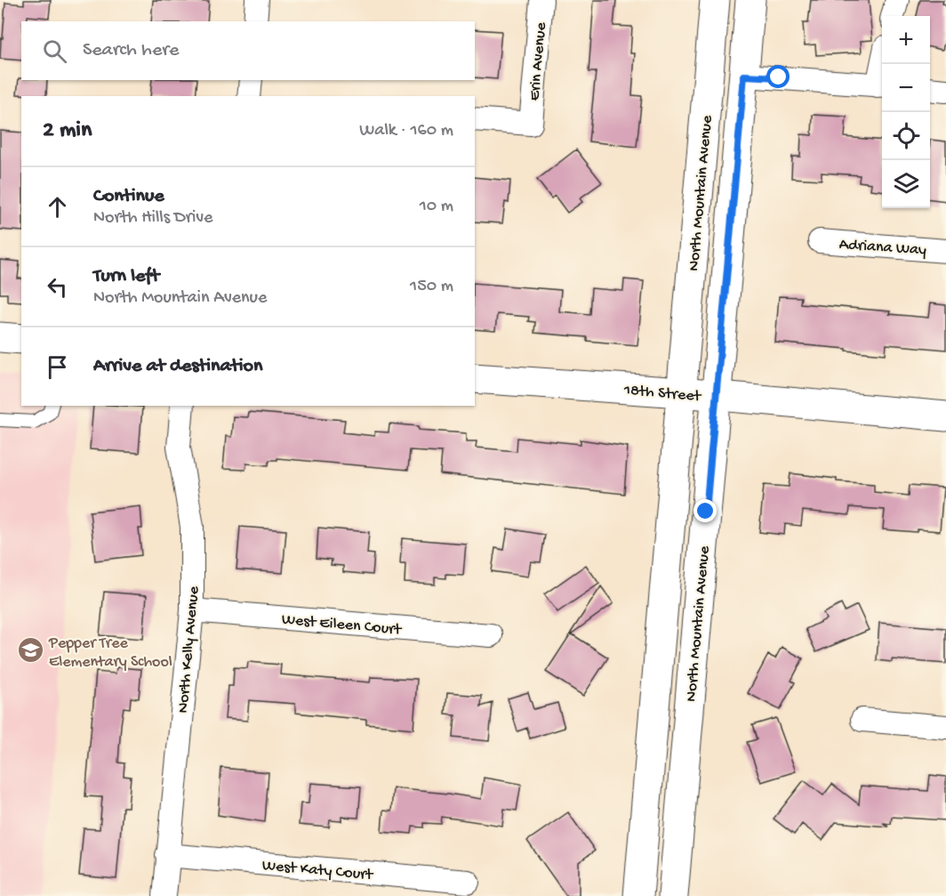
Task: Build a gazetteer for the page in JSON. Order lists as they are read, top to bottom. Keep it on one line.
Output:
{"streets":{"main road":["North Mountain Avenue","18th Street"],"street":["Erin Avenue","Adriana Way","West Eileen Court","North Kelly Avenue","West Katy Court"]},"crossings":[["North Mountain Avenue","18th Street"],["West Eileen Court","North Kelly Avenue"],["North Kelly Avenue","West Katy Court"]],"places":{"school or university":["Pepper Tree Elementary School"]},"page":{"map_buttons":["+","−"],"search":"Search here","heading":["2 min","Walk · 160 m"],"list":[["Continue","North Hills Drive","10 m"],["Turn left","North Mountain Avenue","150 m"],"Arrive at destination"]}}
